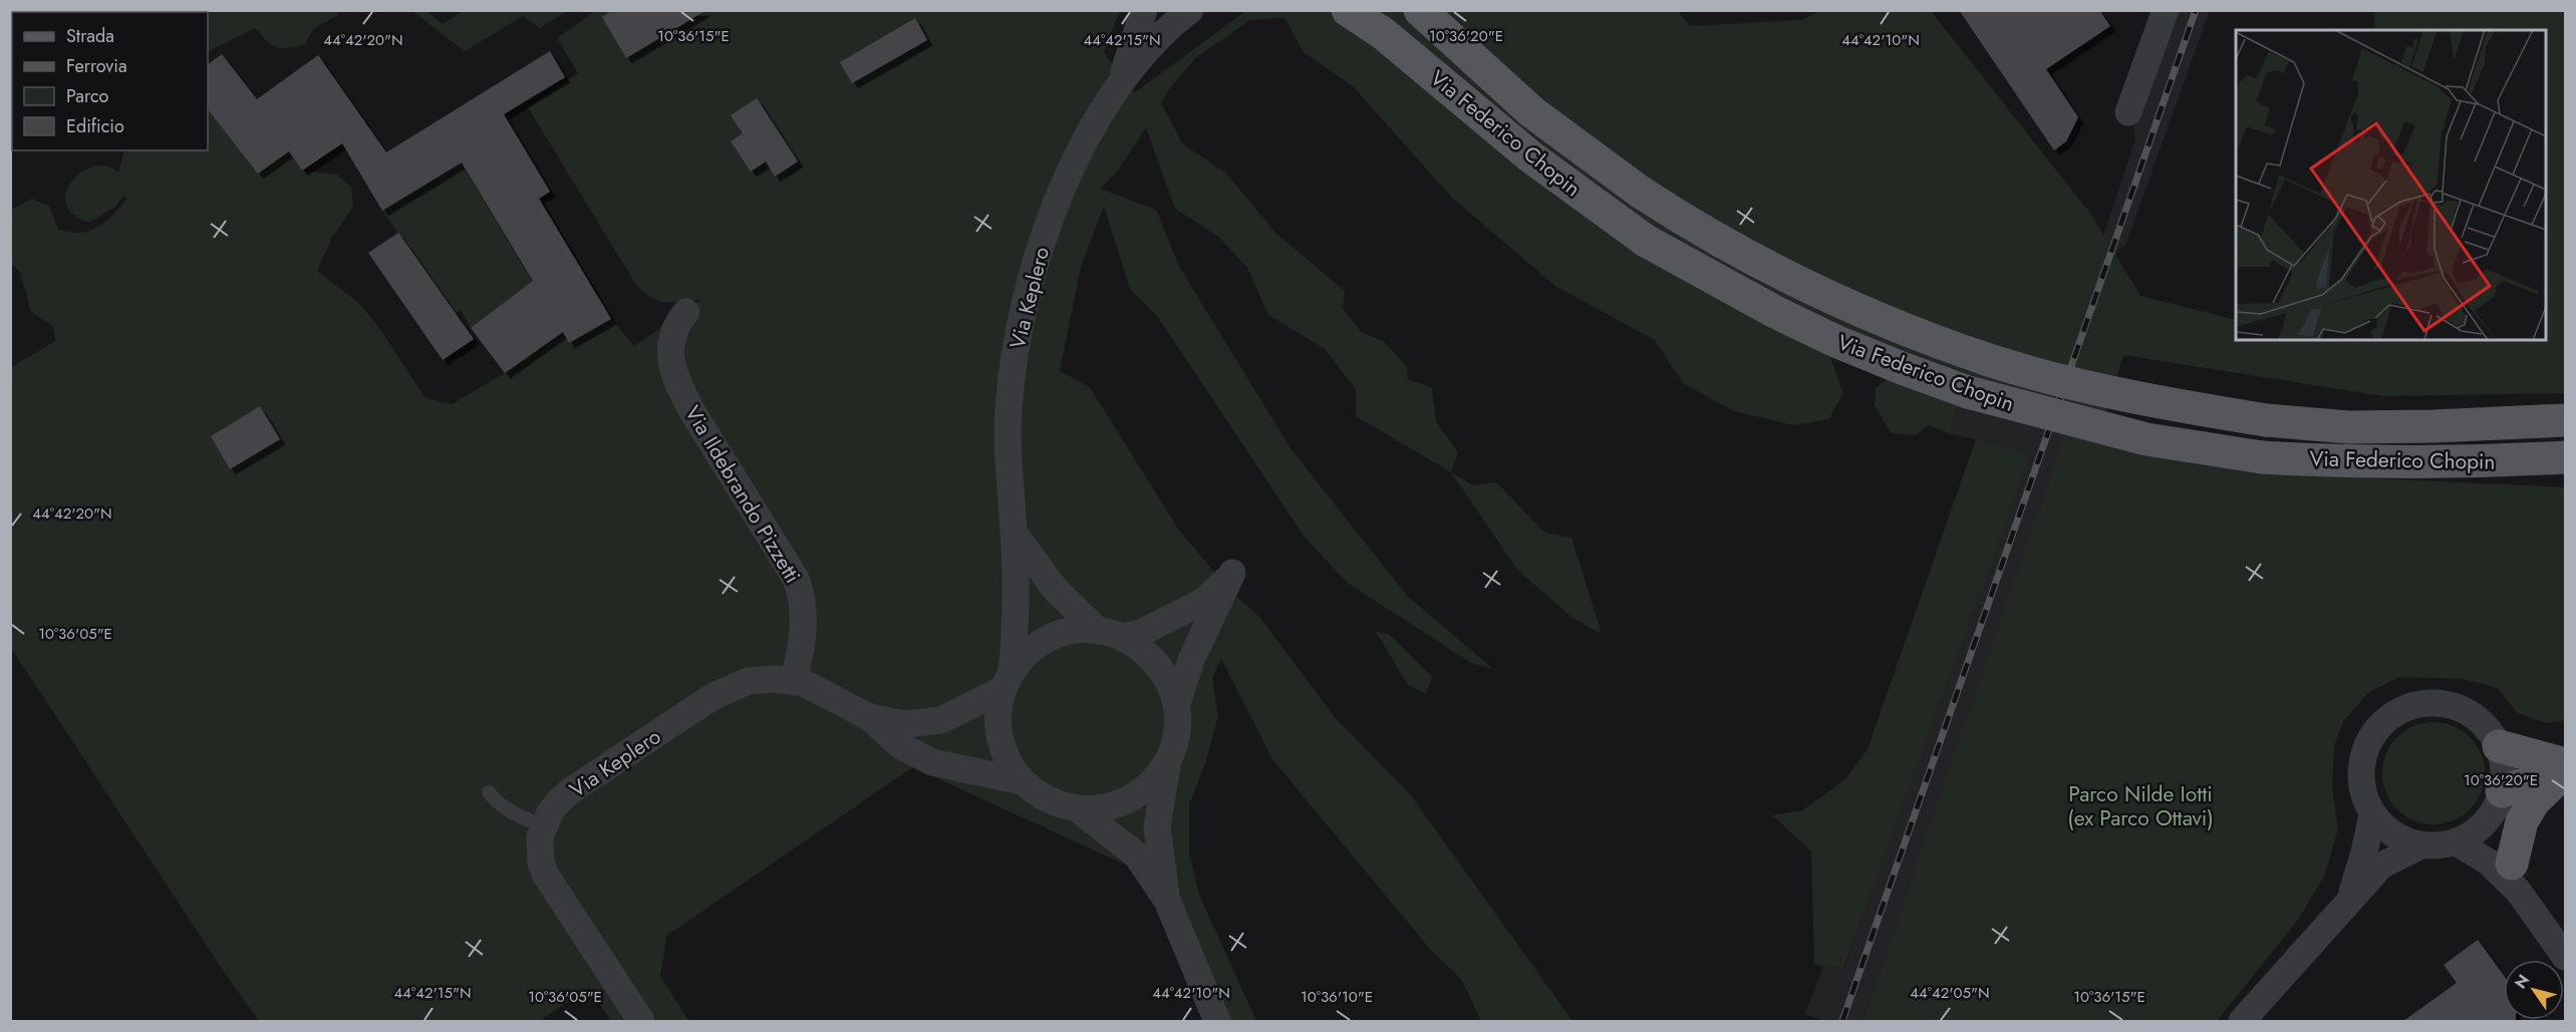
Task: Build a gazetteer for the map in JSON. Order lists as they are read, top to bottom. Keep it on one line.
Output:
{"streets":{"main road":["Via Federico Chopin"],"street":["Via Keplero","Via Ildebrando Pizzetti"]},"crossings":[["Via Keplero","Via Ildebrando Pizzetti"]],"parks":["Parco Nilde Iotti (ex Parco Ottavi)"],"legend":["Strada","Ferrovia","Parco","Edificio"],"north":"top left","coordinates":["10°36'15\"E","10°36'20\"E","44°42'20\"N","44°42'15\"N","44°42'10\"N","10°36'05\"E","44°42'05\"N","10°36'10\"E"]}
